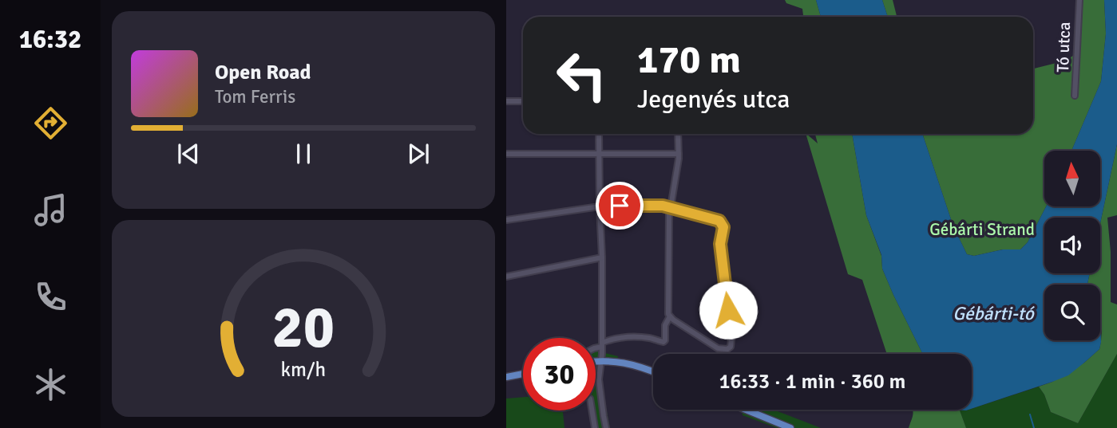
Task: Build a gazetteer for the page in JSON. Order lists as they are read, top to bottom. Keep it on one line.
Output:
{"streets":{"street":["Tó utca"]},"water":["Gébárti-tó"],"parks":["Gébárti Strand"],"north":"top","page":{"tabs":"16:32","turn":["170 m","Jegenyés utca"],"song":["Open Road","Tom Ferris"],"limit":"30","trip":"16:33 · 1 min · 360 m","gauge":["20","km/h"]}}
